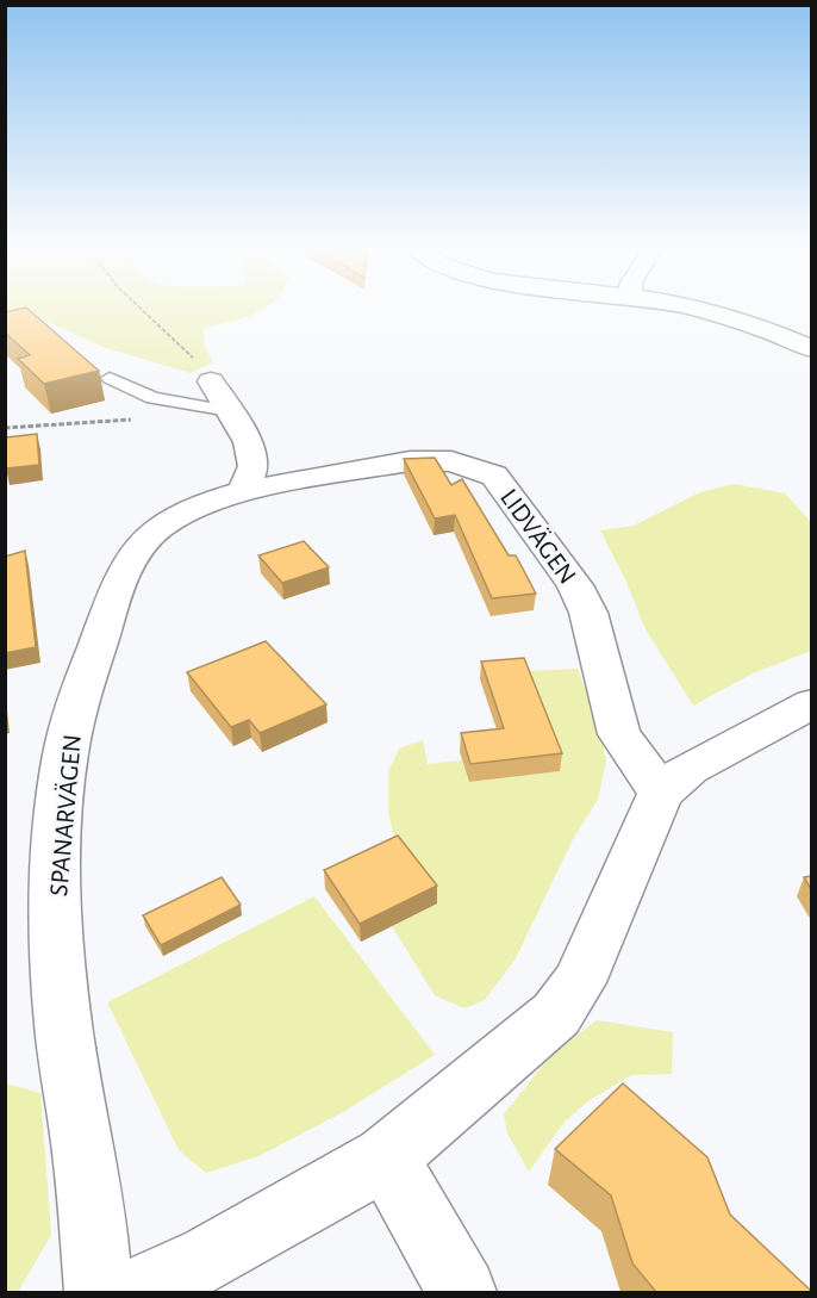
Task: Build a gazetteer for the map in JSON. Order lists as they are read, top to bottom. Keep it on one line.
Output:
{"streets":{"street":["LIDVÄGEN","SPANARVÄGEN"]},"crossings":[["LIDVÄGEN","SPANARVÄGEN"]]}
